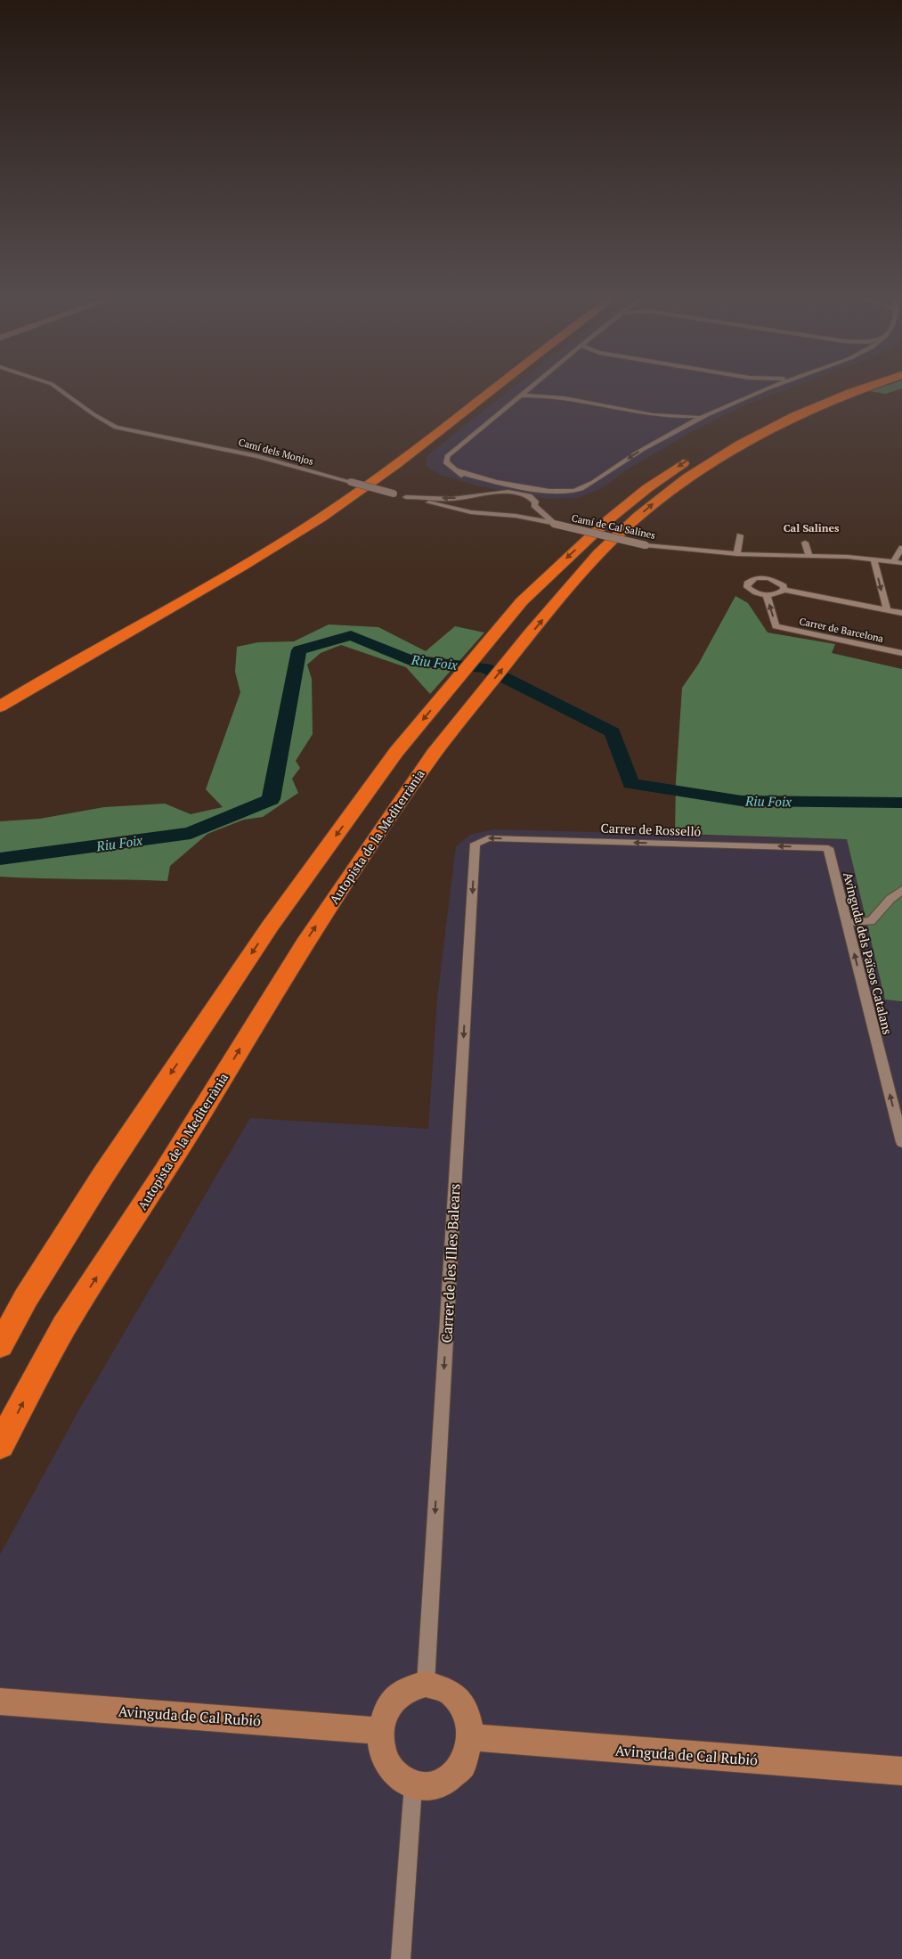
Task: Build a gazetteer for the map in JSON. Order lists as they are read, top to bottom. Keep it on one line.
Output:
{"streets":{"highway":["Autopista de la Mediterrània"],"street":["Camí dels Monjos","Camí de Cal Salines","Carrer de Barcelona","Carrer de Rosselló","Avinguda dels Països Catalans","Carrer de les Illes Balears","Avinguda de Cal Rubió"]},"crossings":[["Camí dels Monjos","Camí de Cal Salines"],["Carrer de Rosselló","Avinguda dels Països Catalans"],["Carrer de Rosselló","Carrer de les Illes Balears"],["Carrer de les Illes Balears","Avinguda de Cal Rubió"]],"one_way":["Carrer de Rosselló","Avinguda dels Països Catalans","Carrer de les Illes Balears"],"districts":["Cal Salines"],"water":["Riu Foix"]}
